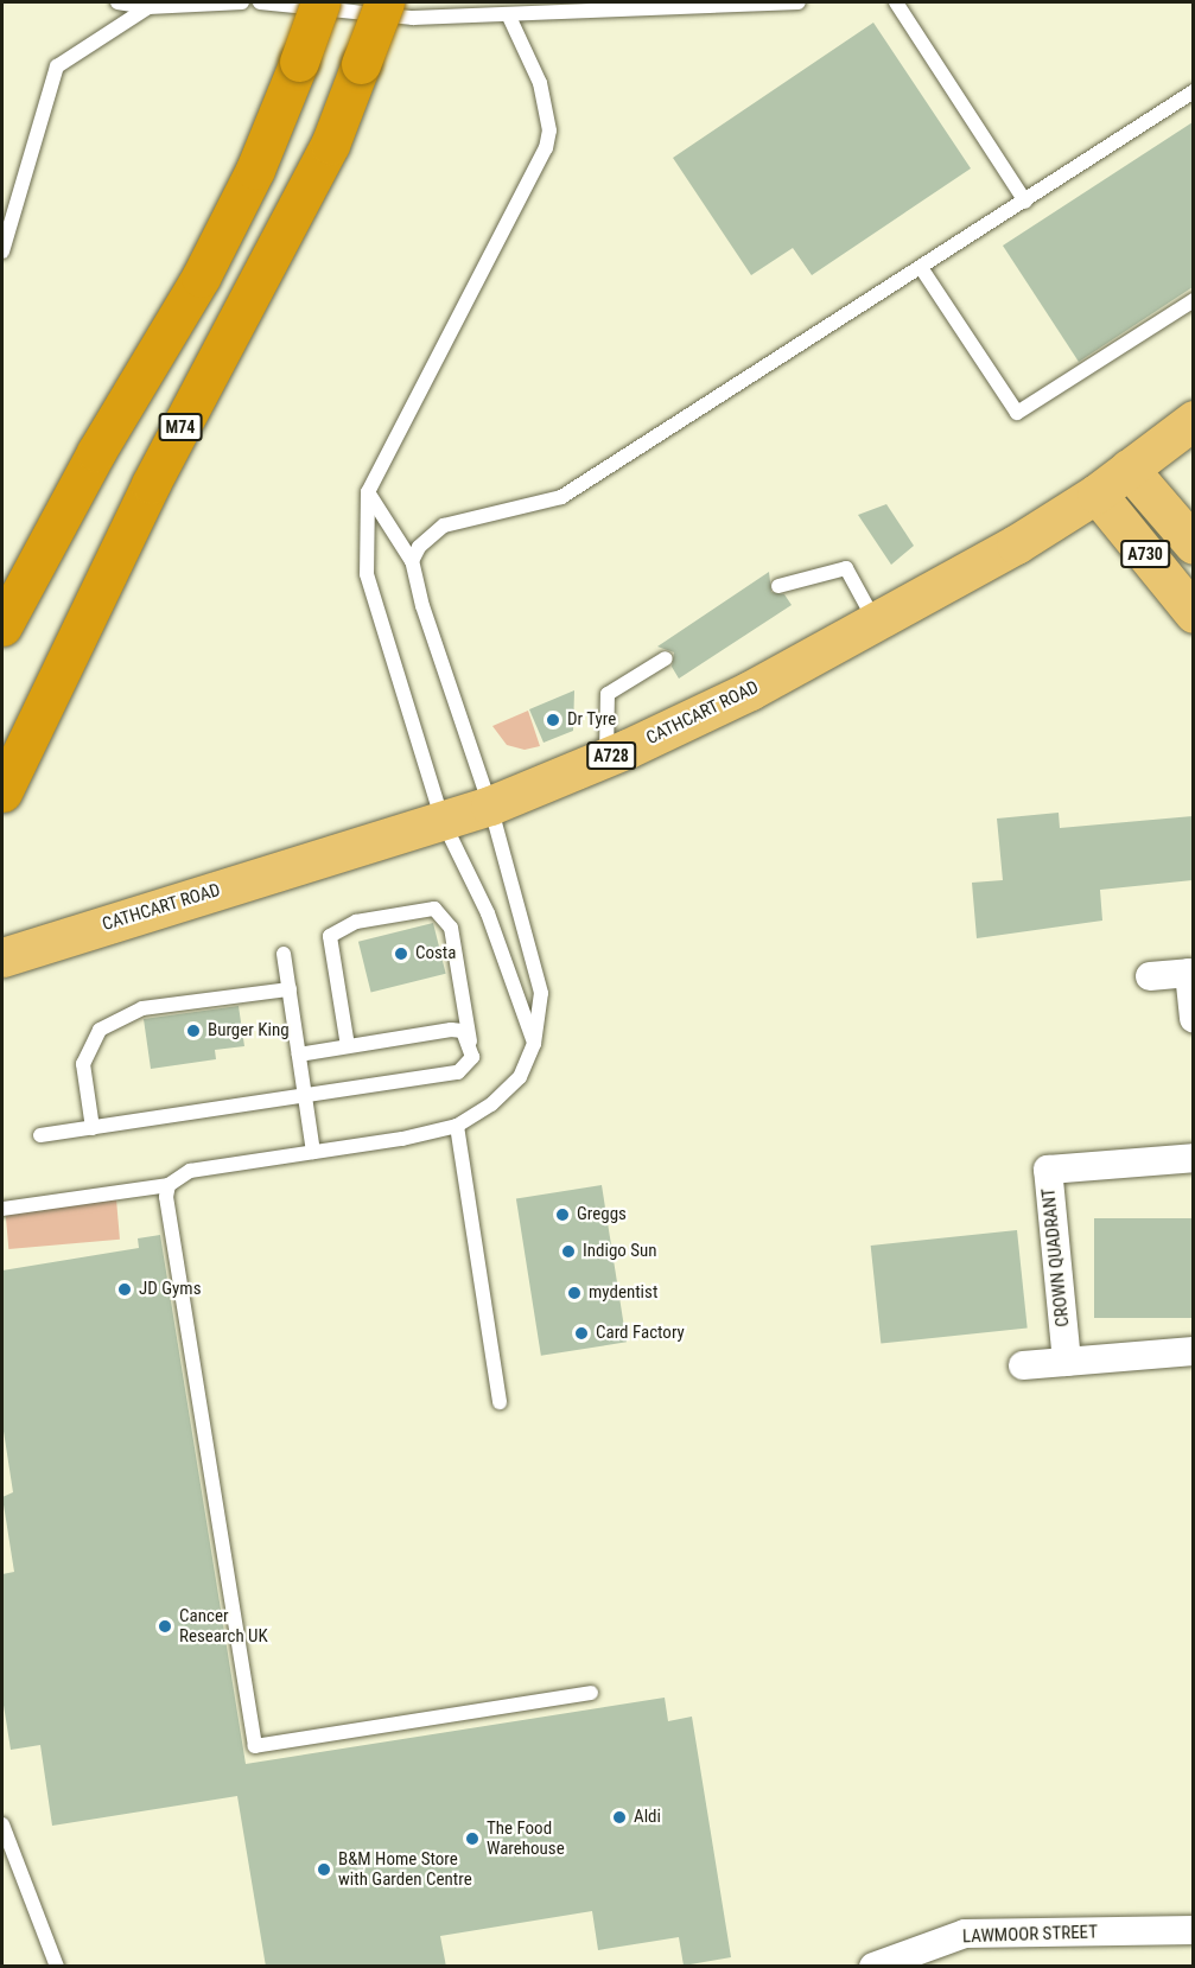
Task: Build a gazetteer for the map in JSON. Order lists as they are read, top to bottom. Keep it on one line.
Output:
{"streets":{"highway":["M74"],"main road":["A730","CATHCART ROAD","A728"],"street":["CROWN QUADRANT","LAWMOOR STREET"]},"crossings":[["A730","CATHCART ROAD"]],"places":["Dr Tyre","Costa","Burger King","Greggs","Indigo Sun","JD Gyms","mydentist","Card Factory","Cancer Research UK","Aldi","The Food Warehouse","B&M Home Store with Garden Centre"]}
